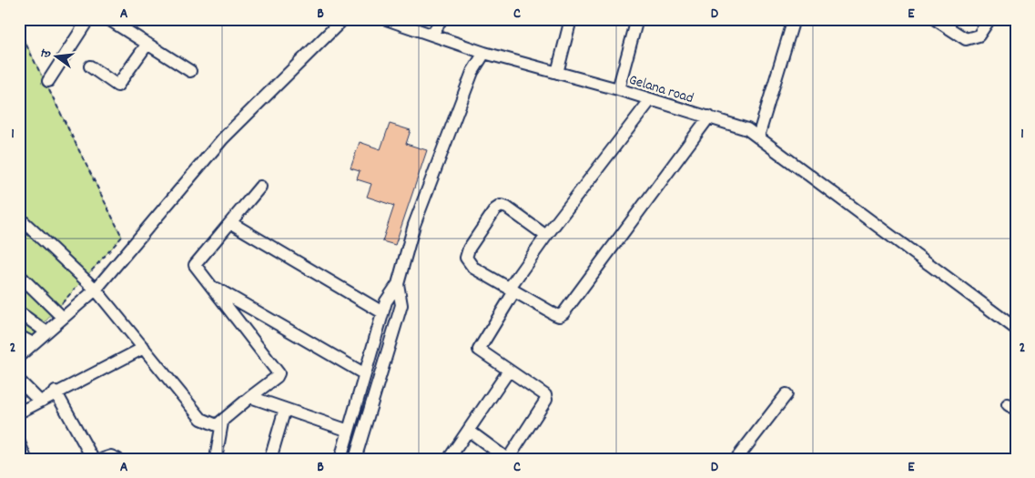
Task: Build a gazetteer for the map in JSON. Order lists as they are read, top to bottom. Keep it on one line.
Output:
{"streets":{"street":["Gelana road"]},"north":"left","grid":{"columns":["A","B","C","D","E"],"rows":["1","2"]}}
